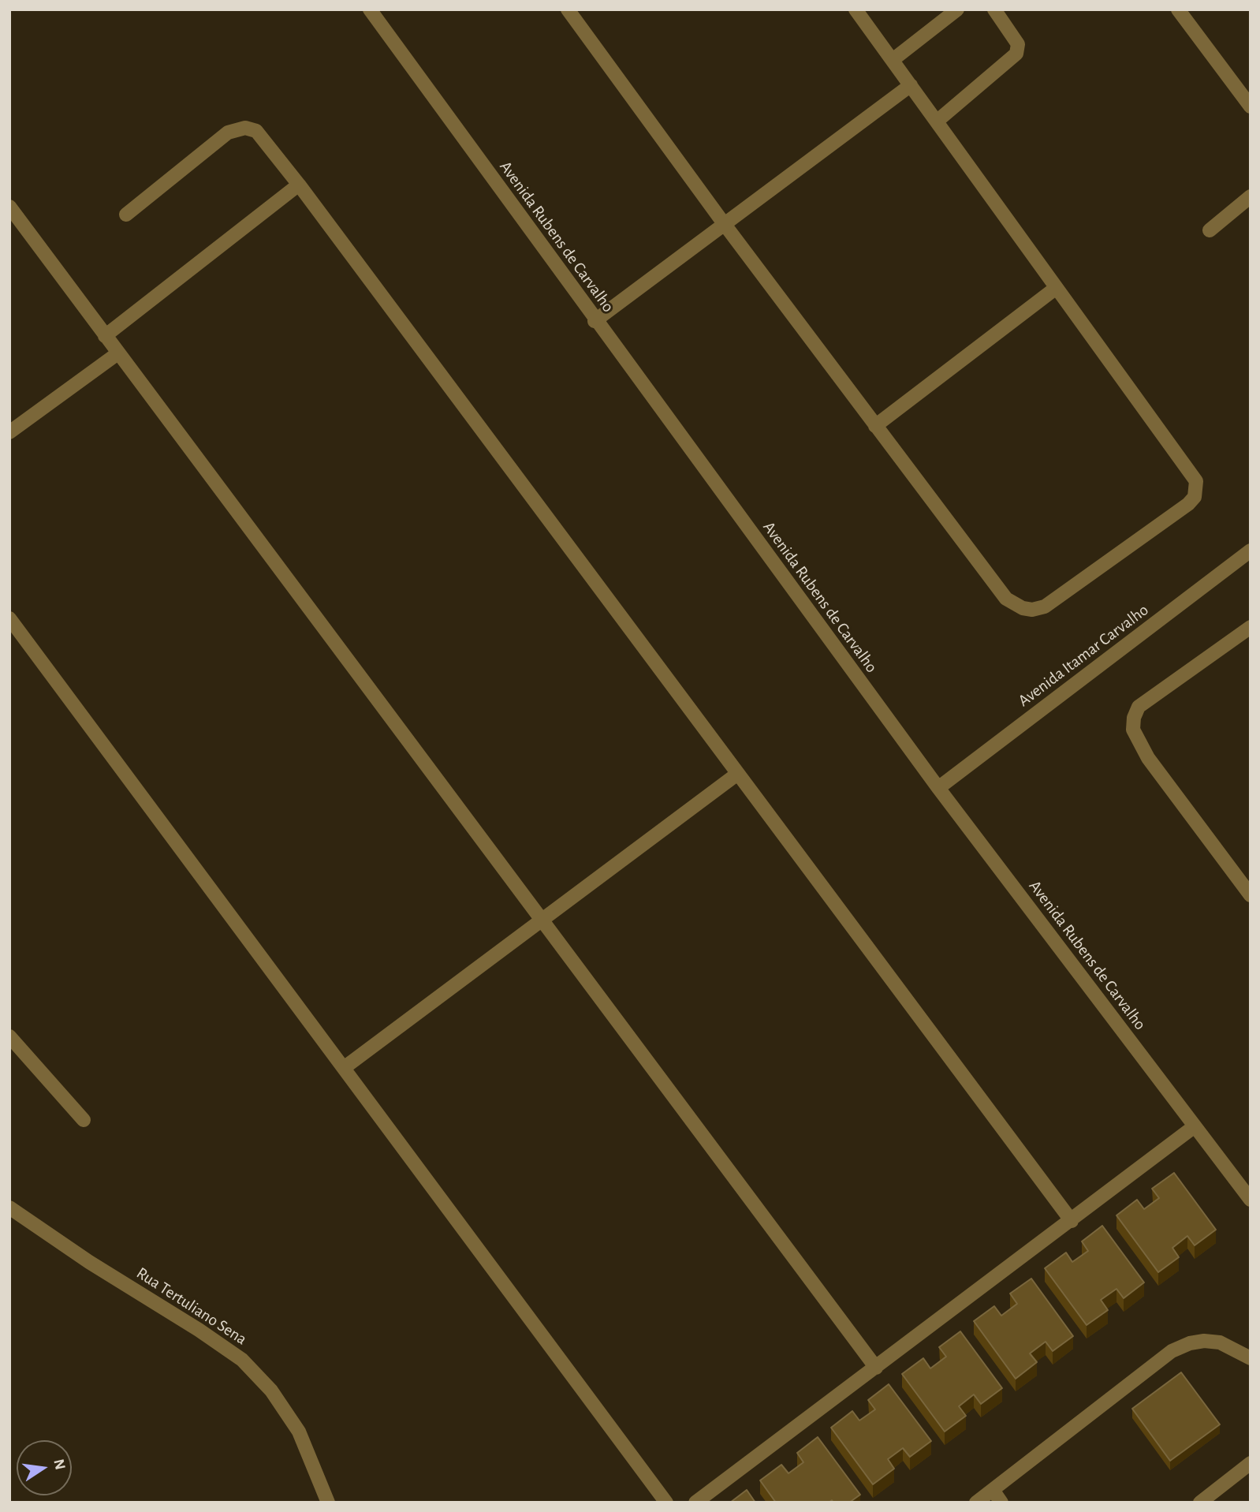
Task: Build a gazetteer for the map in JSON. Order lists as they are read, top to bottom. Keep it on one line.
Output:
{"streets":{"street":["Avenida Rubens de Carvalho","Avenida Itamar Carvalho","Rua Tertuliano Sena"]},"crossings":[["Avenida Rubens de Carvalho","Avenida Itamar Carvalho"]],"north":"right"}
